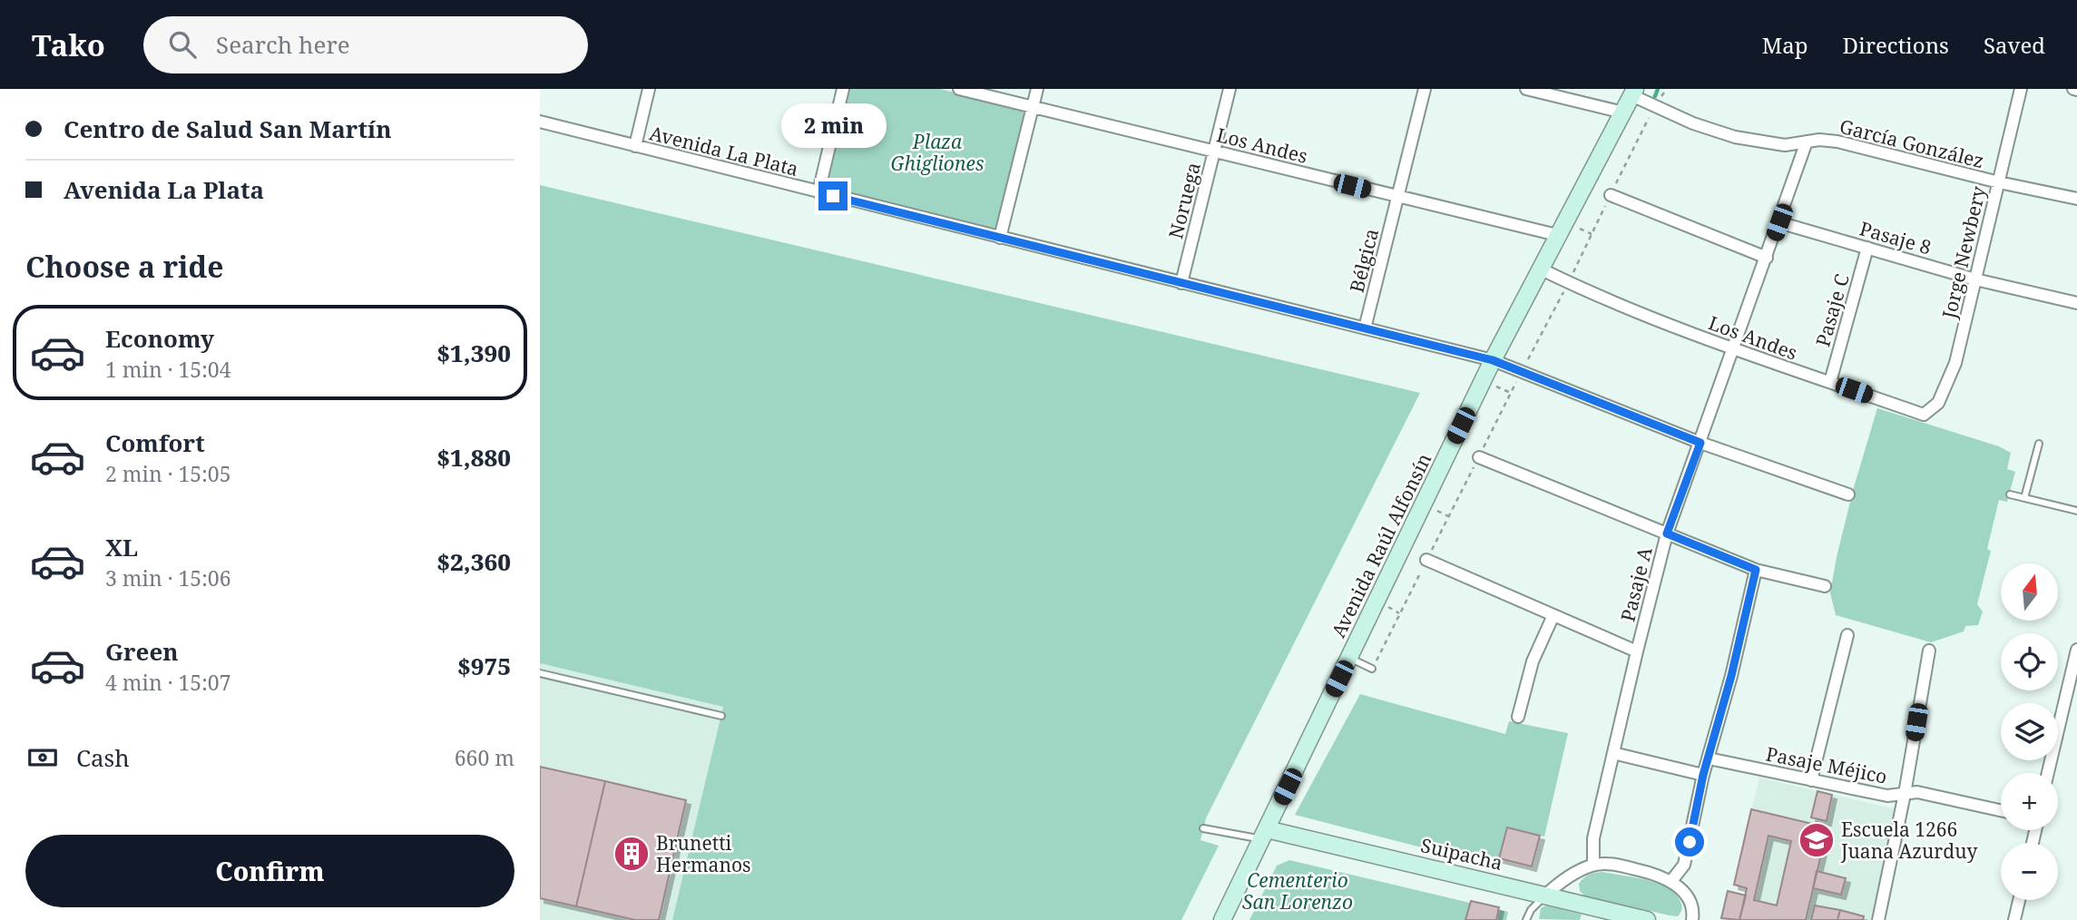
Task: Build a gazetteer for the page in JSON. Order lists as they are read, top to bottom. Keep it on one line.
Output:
{"streets":{"main road":["Avenida Raúl Alfonsín","Suipacha"],"street":["García González","Los Andes","Avenida La Plata","Noruega","Pasaje 8","Jorge Newbery","Bélgica","Pasaje C","Pasaje A","Pasaje Méjico"]},"crossings":[["García González","Jorge Newbery"],["García González","Avenida Raúl Alfonsín"],["García González","Pasaje A"],["Los Andes","Noruega"],["Los Andes","Jorge Newbery"],["Los Andes","Bélgica"],["Los Andes","Pasaje C"],["Los Andes","Avenida Raúl Alfonsín"],["Los Andes","Pasaje A"],["Avenida La Plata","Noruega"],["Avenida La Plata","Bélgica"],["Avenida La Plata","Avenida Raúl Alfonsín"],["Avenida La Plata","Pasaje A"],["Pasaje 8","Jorge Newbery"],["Pasaje 8","Pasaje C"],["Pasaje 8","Pasaje A"],["Avenida Raúl Alfonsín","Suipacha"]],"parks":["Plaza Ghigliones","Cementerio San Lorenzo"],"places":{"school or university":["Escuela 1266 Juana Azurduy"],"building":["Brunetti Hermanos"]},"north":"top","page":{"header":"Tako","search":"Search here","nav":["Map","Directions","Saved"],"banner":["Centro de Salud San Martín","Avenida La Plata"],"bubble":"2 min","heading":"Choose a ride","list":[{"name":"Economy","note":"1 min · 15:04","value":"$1,390"},{"name":"Comfort","note":"2 min · 15:05","value":"$1,880"},{"name":"XL","note":"3 min · 15:06","value":"$2,360"},{"name":"Green","note":"4 min · 15:07","value":"$975"}],"map_buttons":["+","−"],"pay":["Cash","660 m"],"buttons":"Confirm"}}
